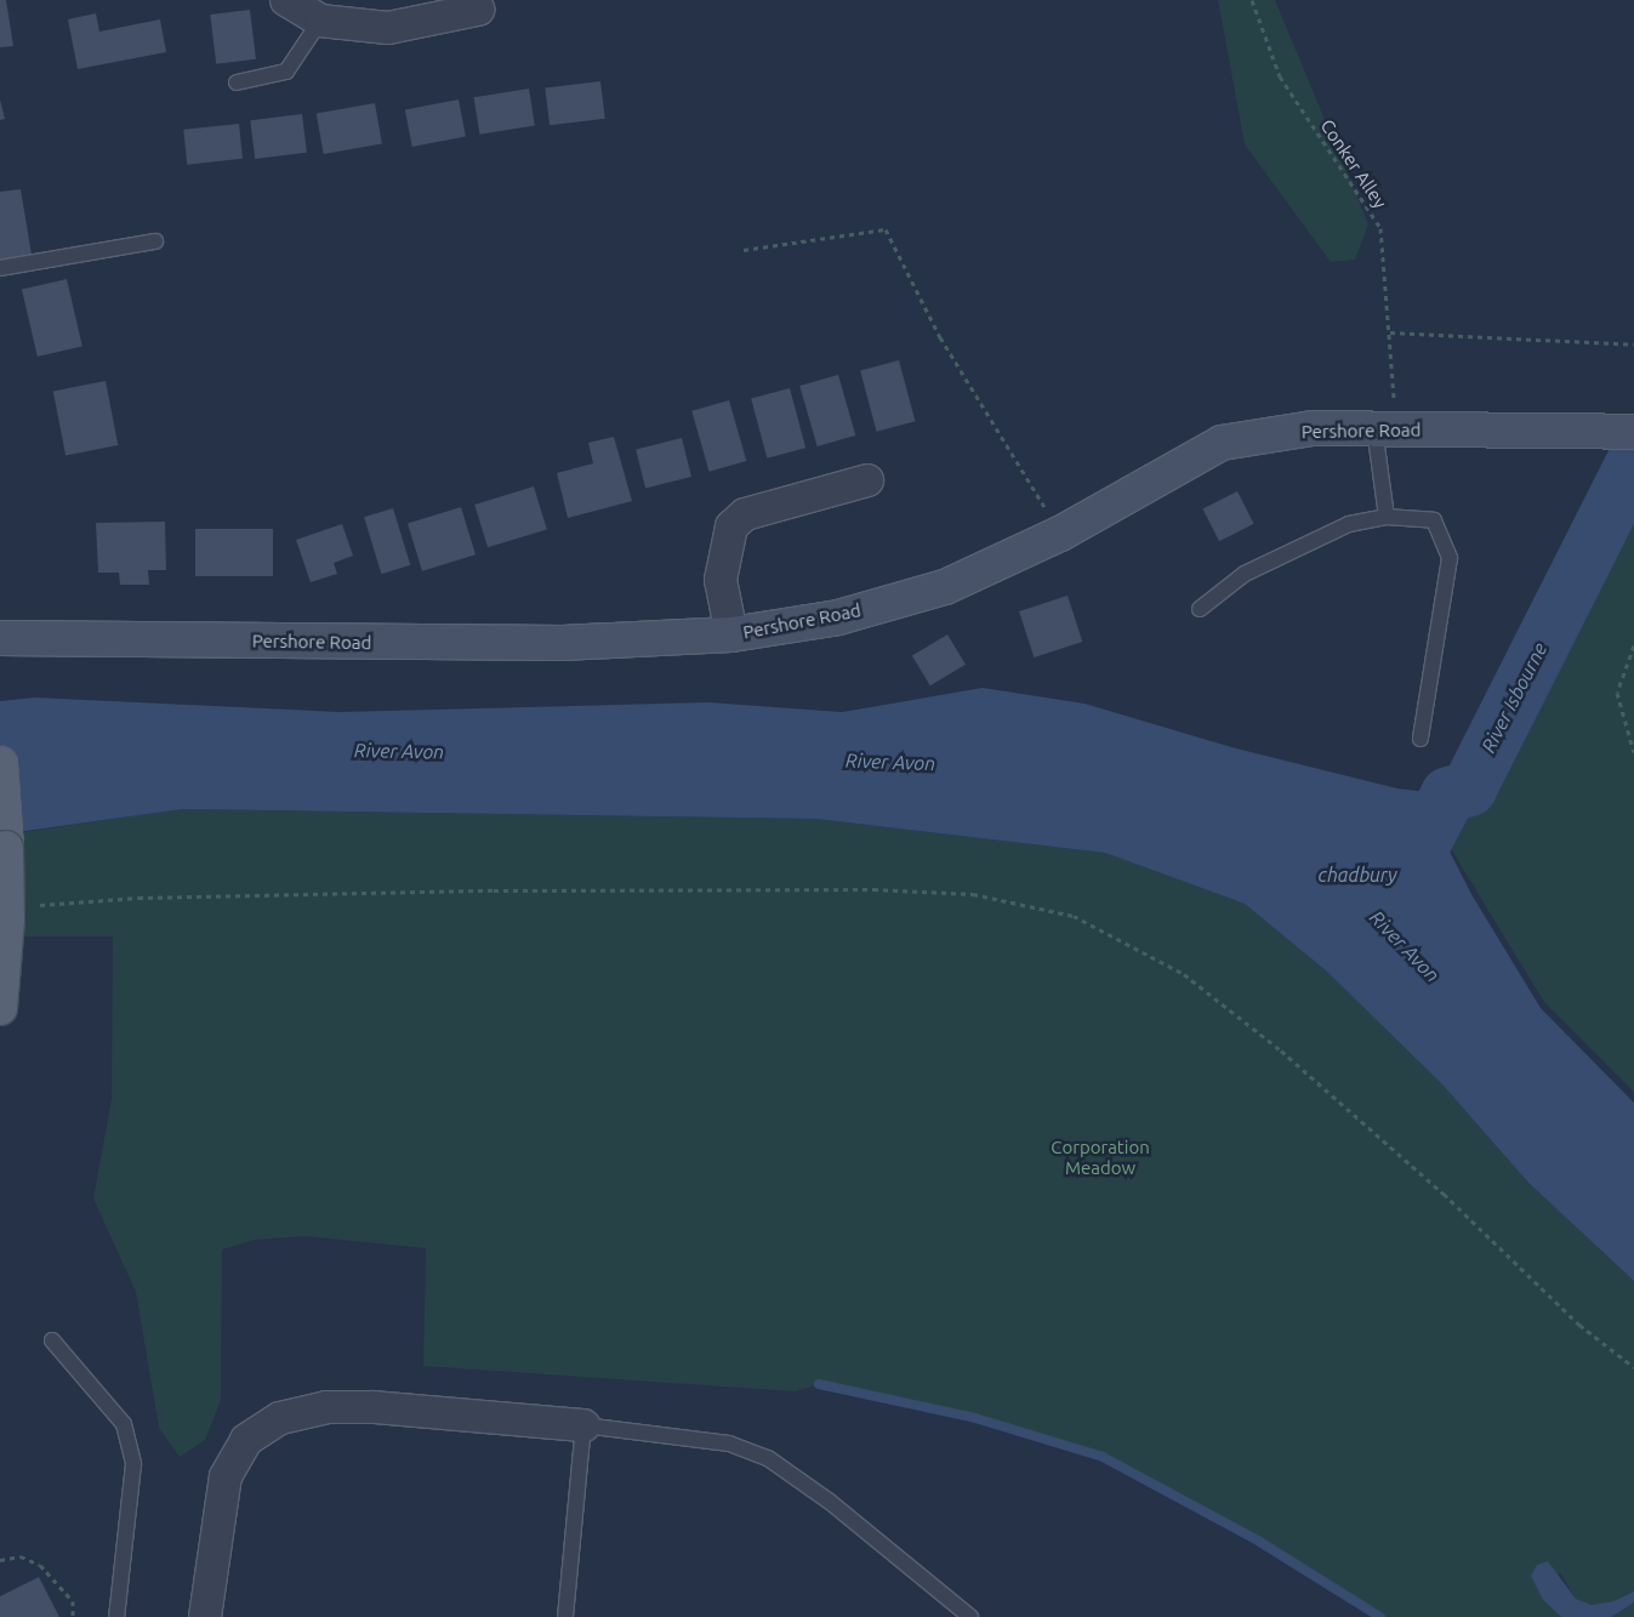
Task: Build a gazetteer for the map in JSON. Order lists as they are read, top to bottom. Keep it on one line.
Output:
{"streets":{"main road":["Pershore Road"],"path":["Conker Alley"]},"crossings":[["Conker Alley","Pershore Road"]],"water":["River Isbourne","River Avon","chadbury"],"parks":["Corporation Meadow"]}
